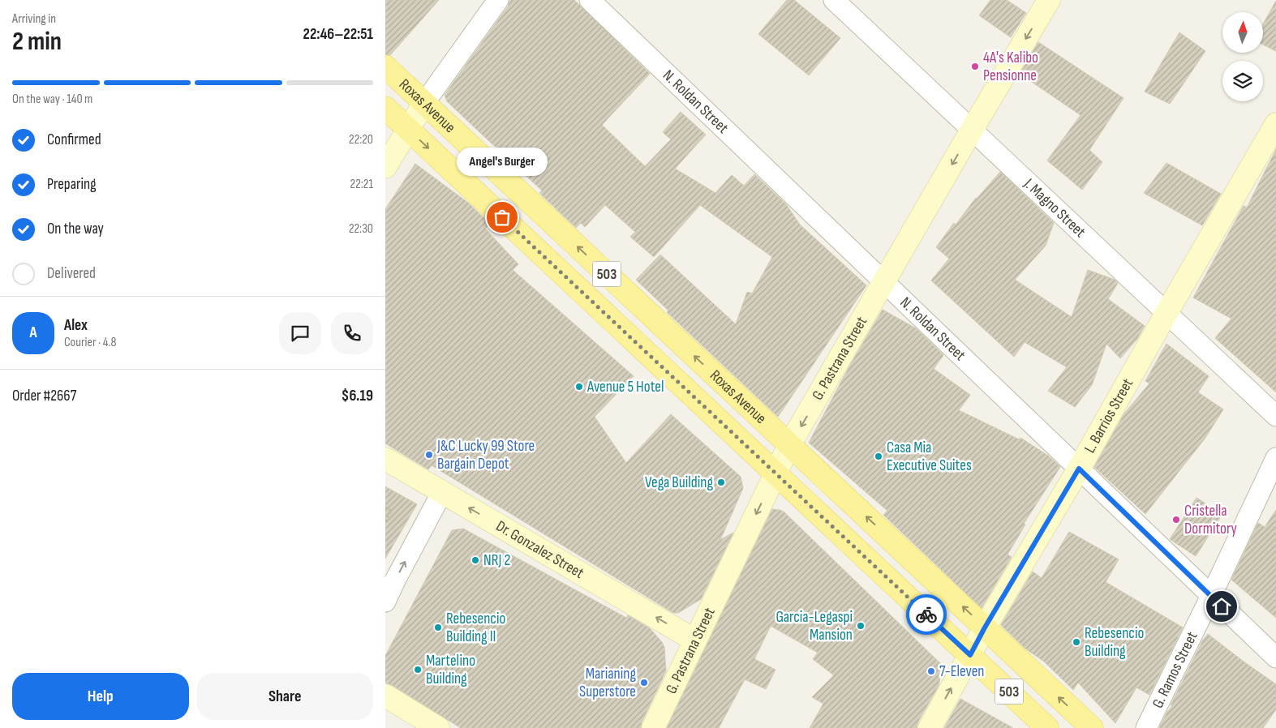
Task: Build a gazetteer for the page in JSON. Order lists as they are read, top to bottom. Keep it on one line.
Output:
{"streets":{"main road":["Roxas Avenue","503"],"street":["N. Roldan Street","J. Magno Street","G. Pastrana Street","L. Barrios Street","Dr. Gonzalez Street","G. Ramos Street"]},"crossings":[["N. Roldan Street","G. Pastrana Street"],["N. Roldan Street","L. Barrios Street"],["N. Roldan Street","G. Ramos Street"],["Roxas Avenue","G. Pastrana Street"],["Roxas Avenue","L. Barrios Street"],["J. Magno Street","G. Pastrana Street"],["J. Magno Street","L. Barrios Street"],["G. Pastrana Street","Dr. Gonzalez Street"]],"one_way":["G. Pastrana Street","Dr. Gonzalez Street"],"places":["4A's Kalibo Pensionne","Angel's Burger","Avenue 5 Hotel","J&C Lucky 99 Store Bargain Depot","Casa Mia Executive Suites","Vega Building","Cristella Dormitory","NRJ 2","Garcia-Legaspi Mansion","Rebesencio Building II","Rebesencio Building","Martelino Building","7-Eleven","Marianing Superstore"],"north":"top","page":{"heading":["2 min","Arriving in","22:46–22:51"],"panel":["Alex","Courier · 4.8","Order #2667","$6.19"],"bar":"On the way · 140 m","list":[["Confirmed","22:20"],["Preparing","22:21"],["On the way","22:30"],"Delivered"],"bubble":"Angel's Burger","round":"A","buttons":["Help","Share"]}}
